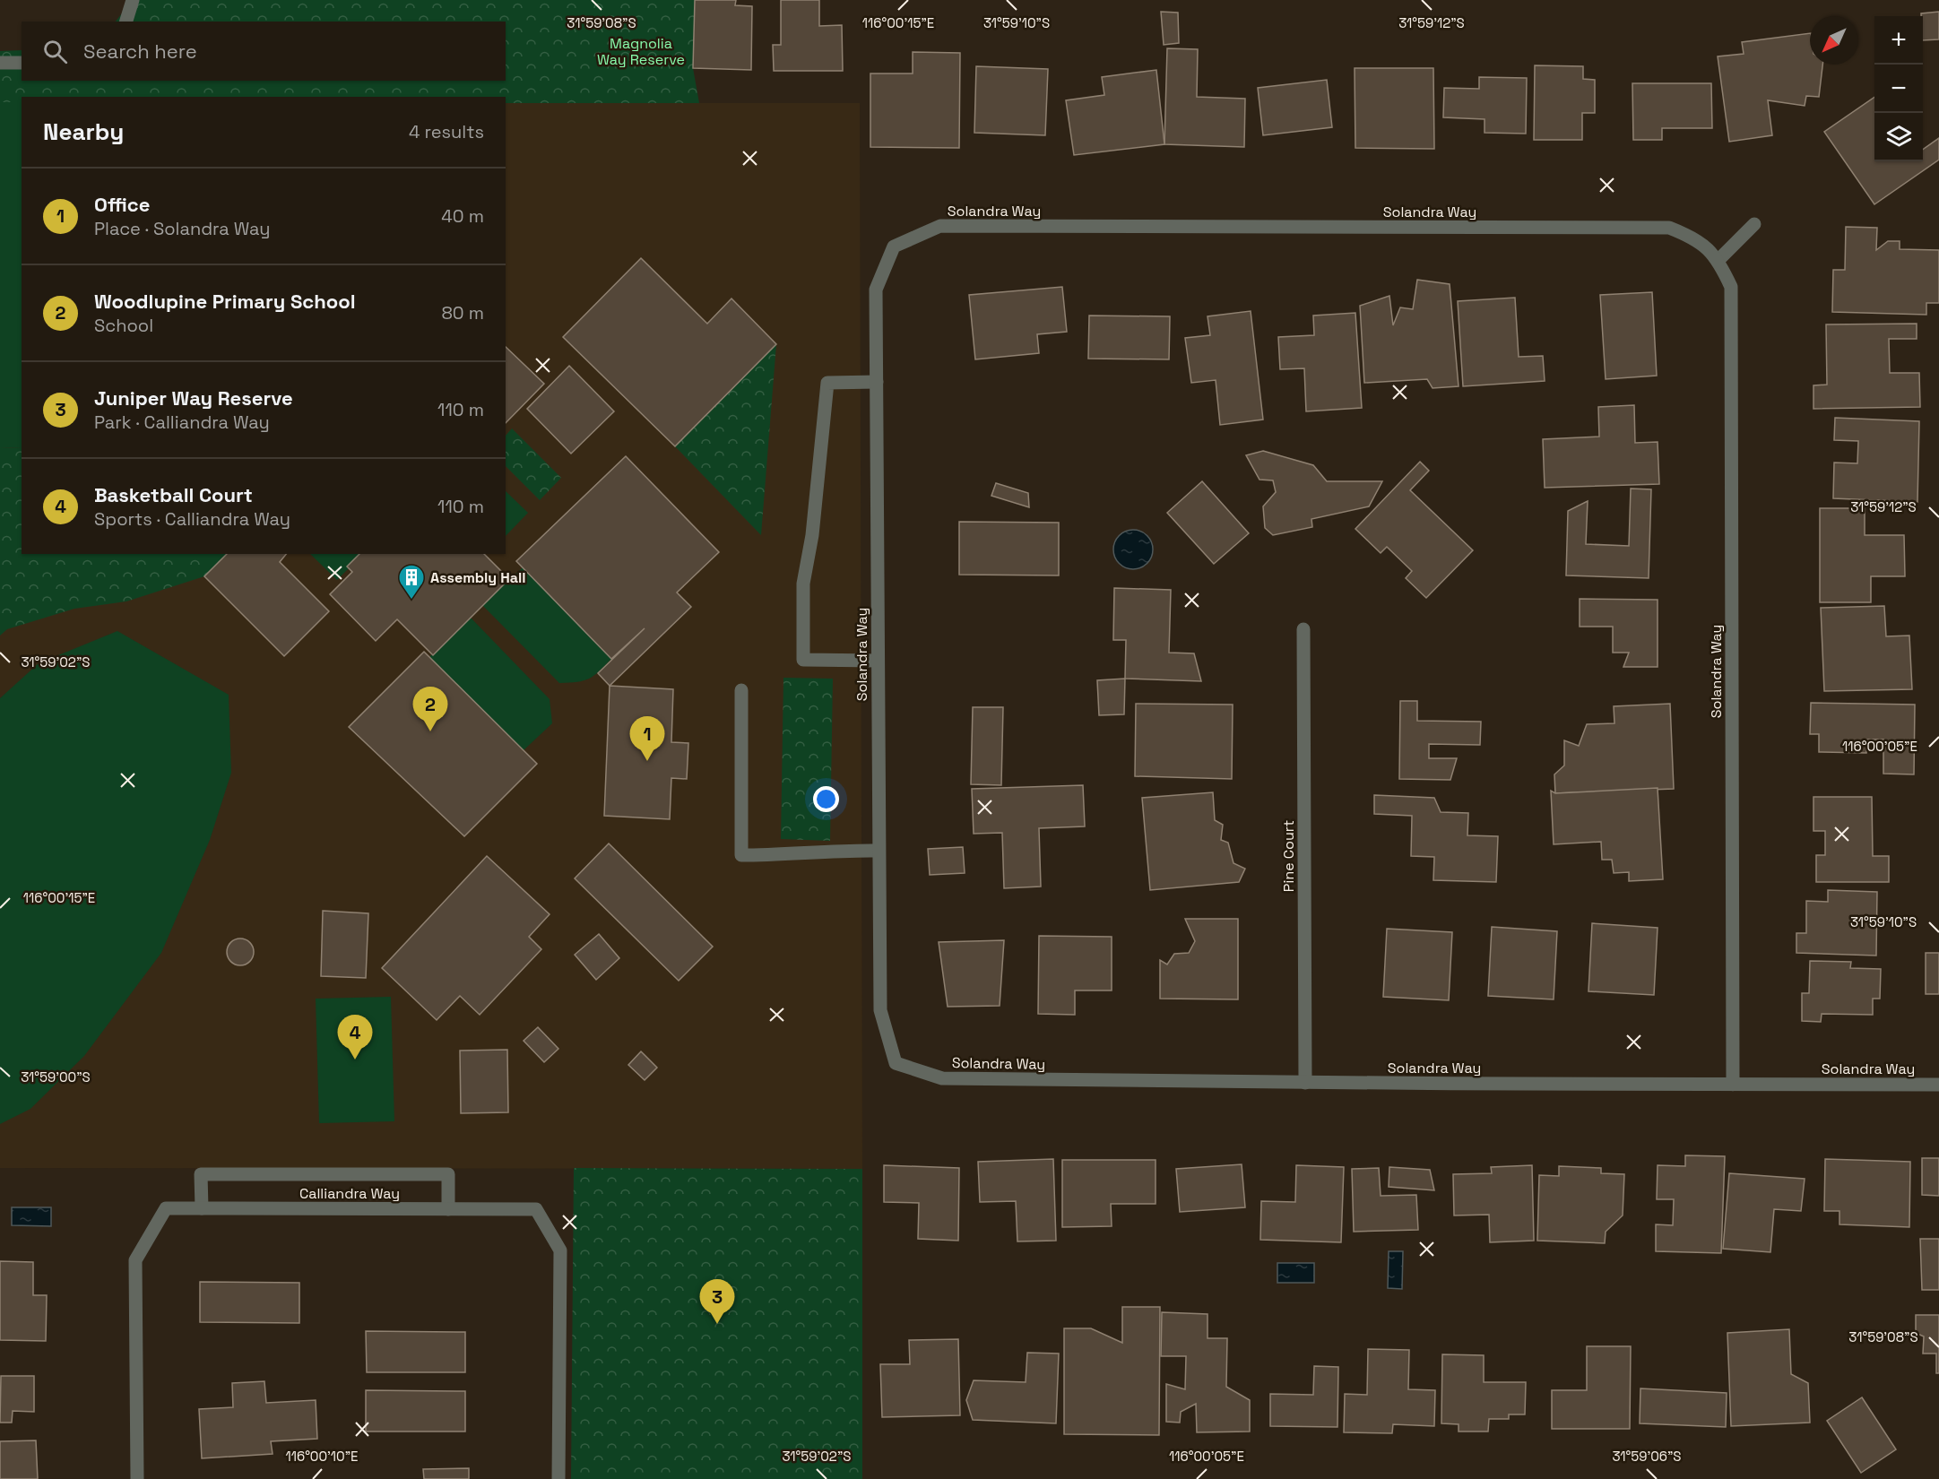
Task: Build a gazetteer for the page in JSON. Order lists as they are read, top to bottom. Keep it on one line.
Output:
{"streets":{"street":["Solandra Way","Pine Court","Calliandra Way"]},"crossings":[["Solandra Way","Pine Court"]],"parks":["Magnolia Way Reserve"],"places":{"building":["Assembly Hall"]},"north":"bottom left","page":{"map_buttons":["+","−"],"search":"Search here","heading":["Nearby","4 results"],"list":[{"mark":"1","name":"Office","note":"Place · Solandra Way","value":"40 m"},{"mark":"2","name":"Woodlupine Primary School","note":"School","value":"80 m"},{"mark":"3","name":"Juniper Way Reserve","note":"Park · Calliandra Way","value":"110 m"},{"mark":"4","name":"Basketball Court","note":"Sports · Calliandra Way","value":"110 m"}],"pins":["2","1","4","3"]},"coordinates":["31°59'08\"S","116°00'15\"E","31°59'10\"S","31°59'12\"S","31°59'02\"S","116°00'05\"E","31°59'00\"S","116°00'10\"E","31°59'06\"S"]}
